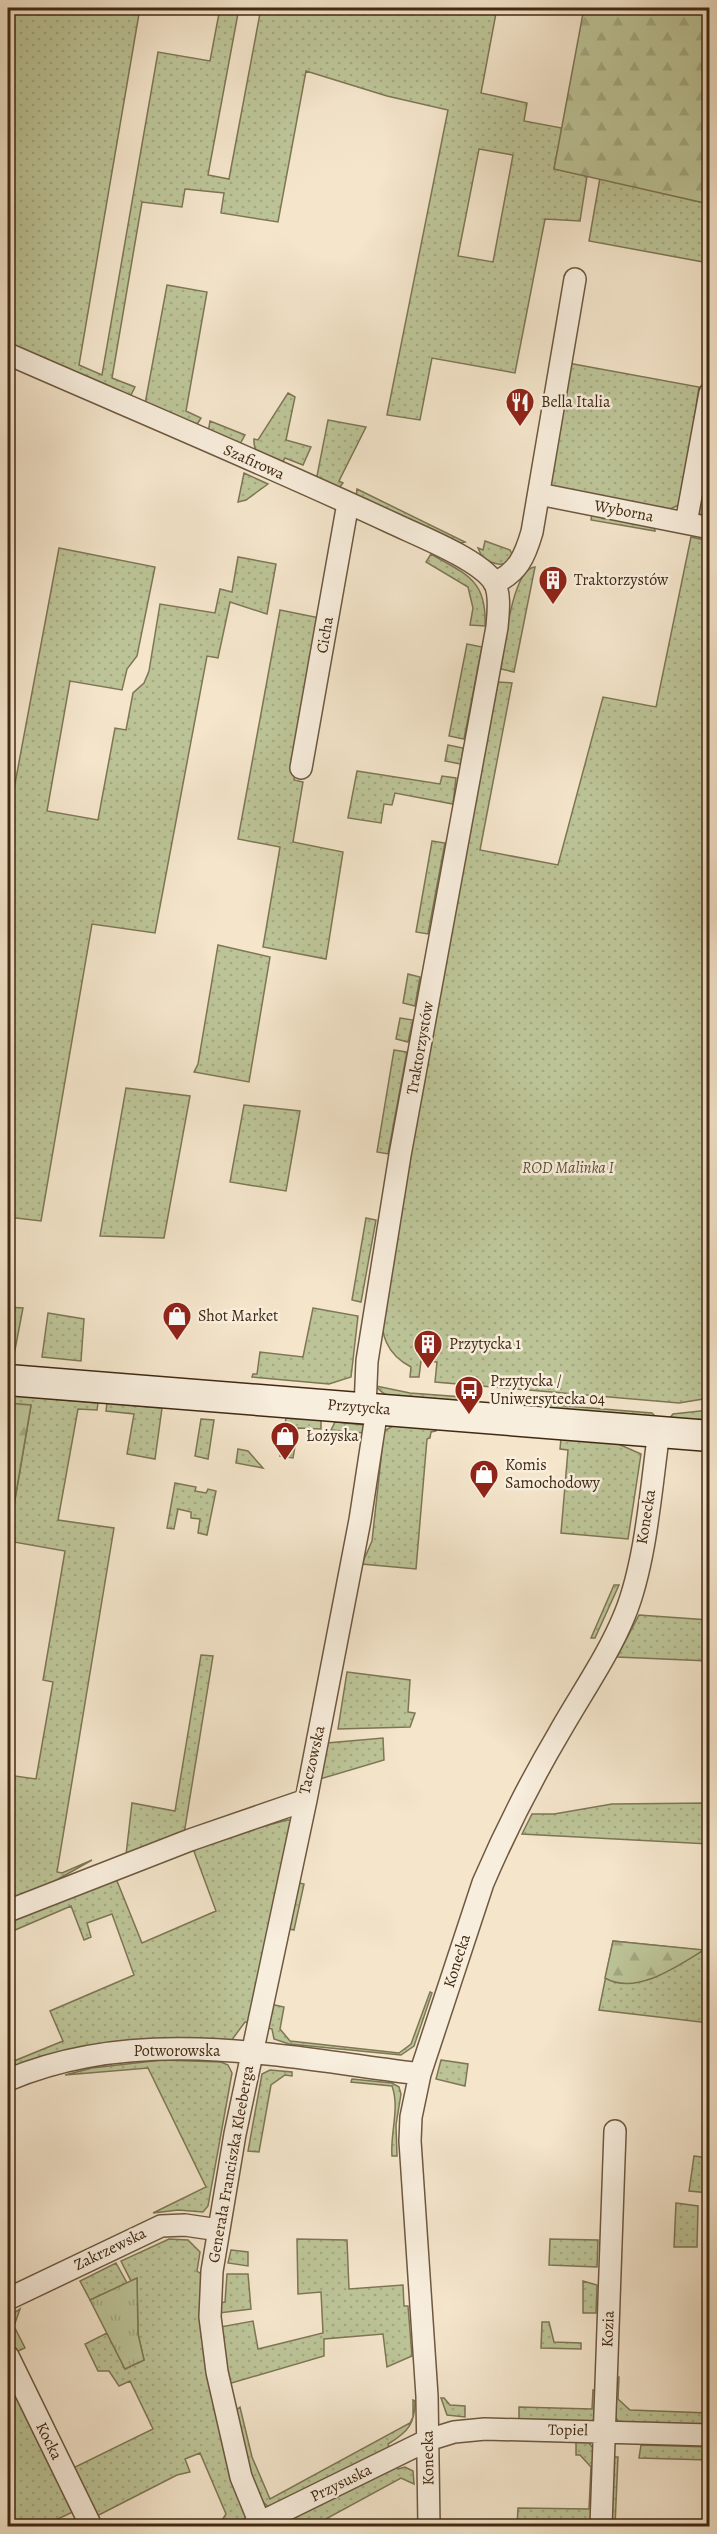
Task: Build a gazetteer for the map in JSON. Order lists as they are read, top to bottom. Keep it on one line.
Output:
{"streets":{"main road":["Przytycka"],"street":["Szafirowa","Wyborna","Cicha","Traktorzystów","Konecka","Taczowska","Potworowska","Generała Franciszka Kleeberga","Zakrzewska","Kozia","Topiel","Kocka","Przysuska"]},"crossings":[["Szafirowa","Cicha"],["Szafirowa","Traktorzystów"],["Traktorzystów","Przytycka"],["Traktorzystów","Taczowska"],["Przytycka","Konecka"],["Przytycka","Taczowska"],["Konecka","Potworowska"],["Konecka","Topiel"],["Konecka","Przysuska"],["Taczowska","Generała Franciszka Kleeberga"],["Potworowska","Generała Franciszka Kleeberga"],["Generała Franciszka Kleeberga","Zakrzewska"],["Generała Franciszka Kleeberga","Przysuska"],["Kozia","Topiel"],["Topiel","Przysuska"]],"parks":["ROD Malinka I"],"places":{"restaurant":["Bella Italia"],"building":["Traktorzystów","Przytycka 1"],"shop":["Shot Market","Łożyska","Komis Samochodowy"],"bus stop":["Przytycka / Uniwersytecka 04"]}}
